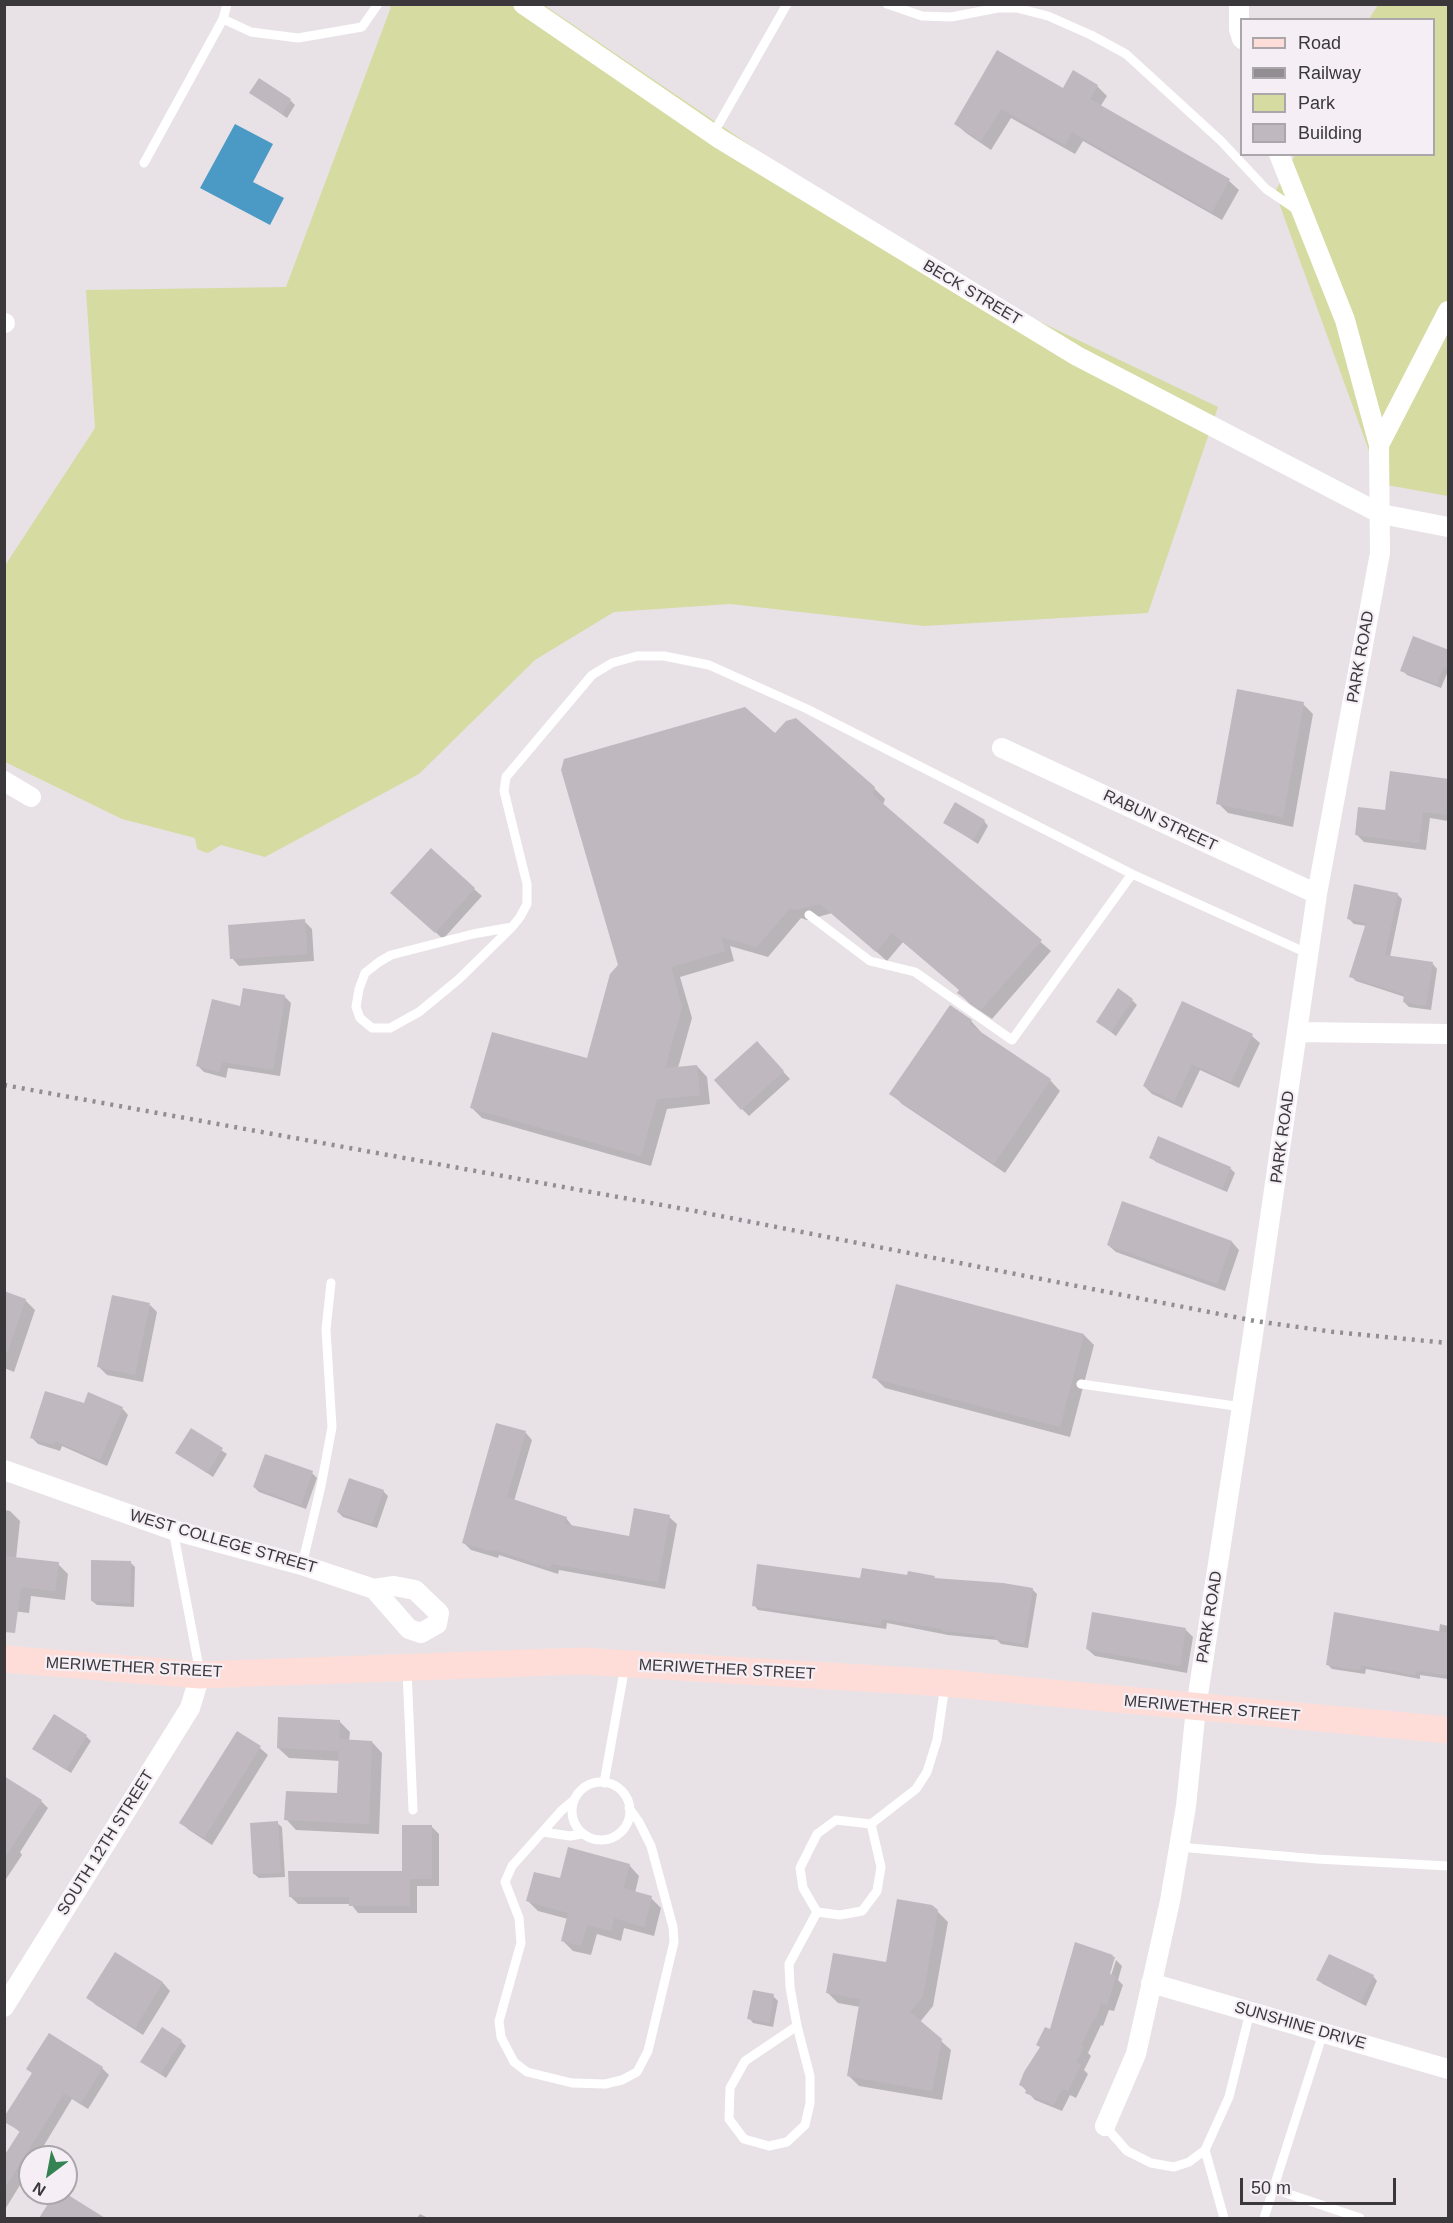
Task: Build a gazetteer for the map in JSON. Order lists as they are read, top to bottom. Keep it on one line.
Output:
{"streets":{"street":["BECK STREET","PARK ROAD","RABUN STREET","WEST COLLEGE STREET","MERIWETHER STREET","SOUTH 12TH STREET","SUNSHINE DRIVE"]},"crossings":[["BECK STREET","PARK ROAD"],["PARK ROAD","RABUN STREET"],["PARK ROAD","MERIWETHER STREET"],["PARK ROAD","SUNSHINE DRIVE"],["MERIWETHER STREET","SOUTH 12TH STREET"]],"legend":["Road","Railway","Park","Building"],"scale_bar":"50 m","north":"bottom left"}
